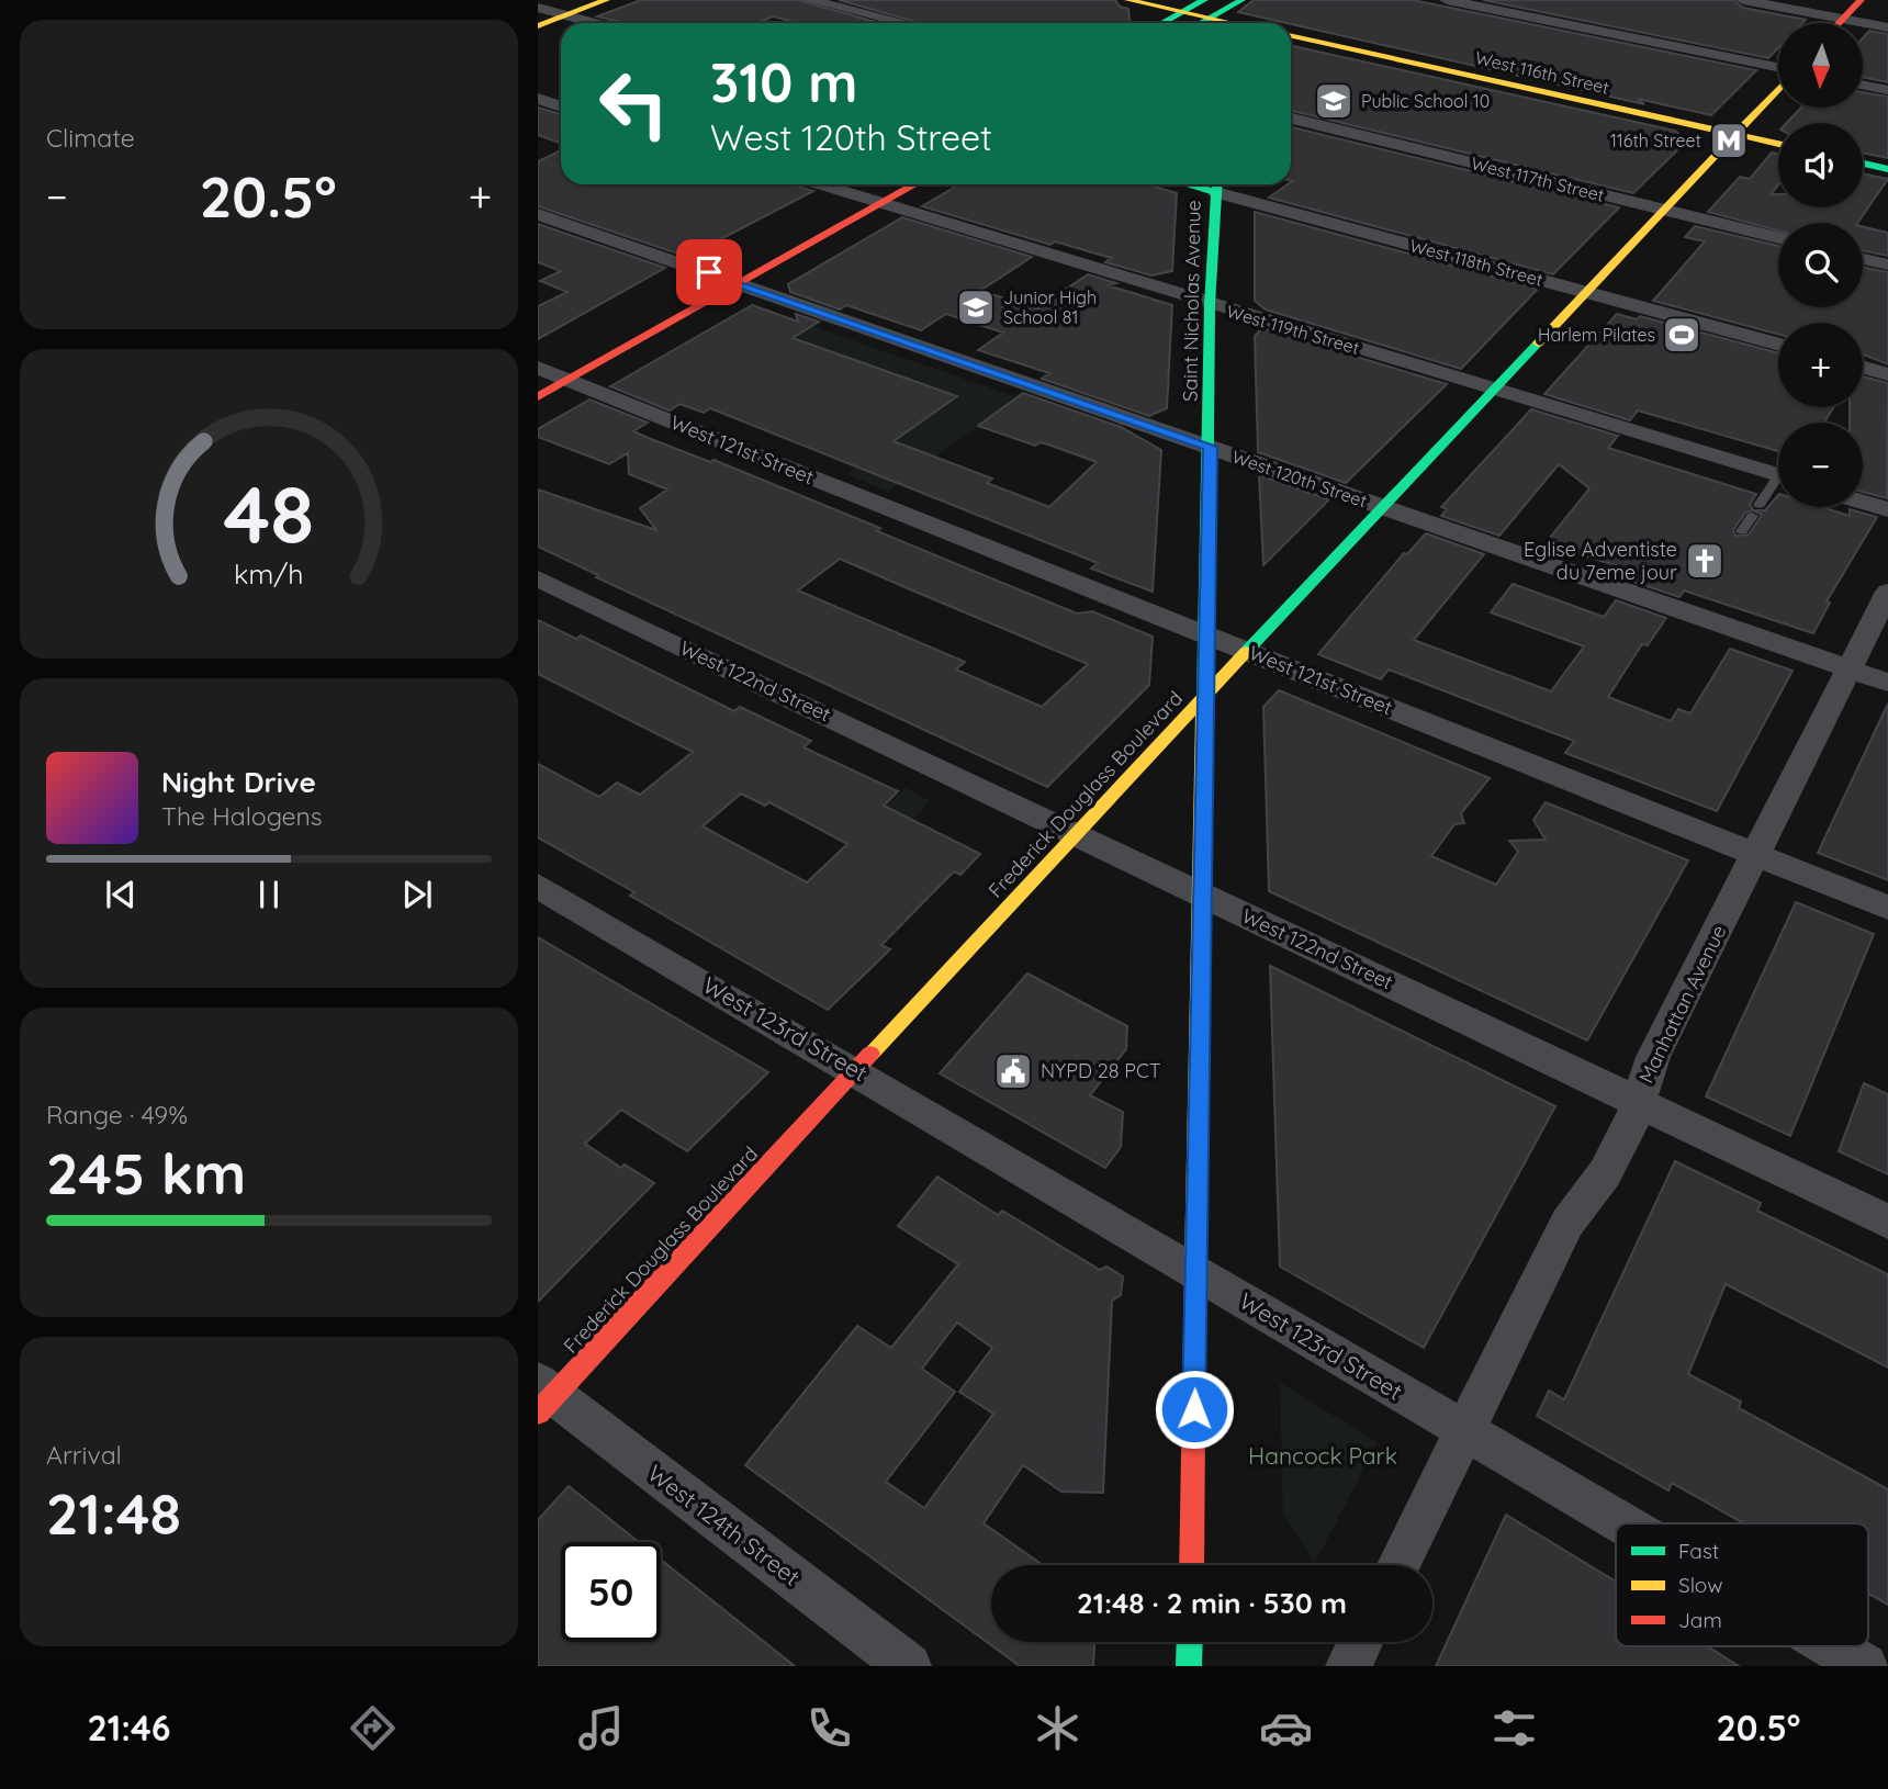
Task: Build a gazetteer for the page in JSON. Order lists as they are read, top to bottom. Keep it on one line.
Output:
{"streets":{"main road":["West 116th Street","Saint Nicholas Avenue","Frederick Douglass Boulevard"],"street":["West 117th Street","West 118th Street","West 119th Street","West 121st Street","West 120th Street","West 122nd Street","Manhattan Avenue","West 123rd Street","West 124th Street"]},"crossings":[["West 116th Street","Frederick Douglass Boulevard"],["West 117th Street","Frederick Douglass Boulevard"],["West 118th Street","Saint Nicholas Avenue"],["West 118th Street","Frederick Douglass Boulevard"],["Saint Nicholas Avenue","West 119th Street"],["Saint Nicholas Avenue","West 121st Street"],["Saint Nicholas Avenue","West 120th Street"],["Saint Nicholas Avenue","West 122nd Street"],["Saint Nicholas Avenue","Frederick Douglass Boulevard"],["Saint Nicholas Avenue","West 123rd Street"],["West 119th Street","Frederick Douglass Boulevard"],["West 121st Street","Frederick Douglass Boulevard"],["West 121st Street","Manhattan Avenue"],["West 120th Street","Frederick Douglass Boulevard"],["West 120th Street","Manhattan Avenue"],["West 122nd Street","Frederick Douglass Boulevard"],["West 122nd Street","Manhattan Avenue"],["Frederick Douglass Boulevard","West 123rd Street"],["Frederick Douglass Boulevard","West 124th Street"],["Manhattan Avenue","West 123rd Street"]],"parks":["Hancock Park"],"places":{"school or university":["Public School 10","Junior High School 81"],"metro station":["116th Street"],"sports":["Harlem Pilates"],"church":["Eglise Adventiste du 7eme jour"],"public building":["NYPD 28 PCT"]},"legend":["Fast","Slow","Jam"],"north":"bottom","page":{"tile":["Climate",["Range · 49%","245 km"],["Arrival","21:48"]],"map_buttons":["+","−"],"turn":["310 m","West 120th Street"],"heat":["−","20.5°","+"],"song":["Night Drive","The Halogens"],"limit":"50","trip":"21:48 · 2 min · 530 m","tabs":["21:46","20.5°"],"gauge":["48","km/h"]}}
